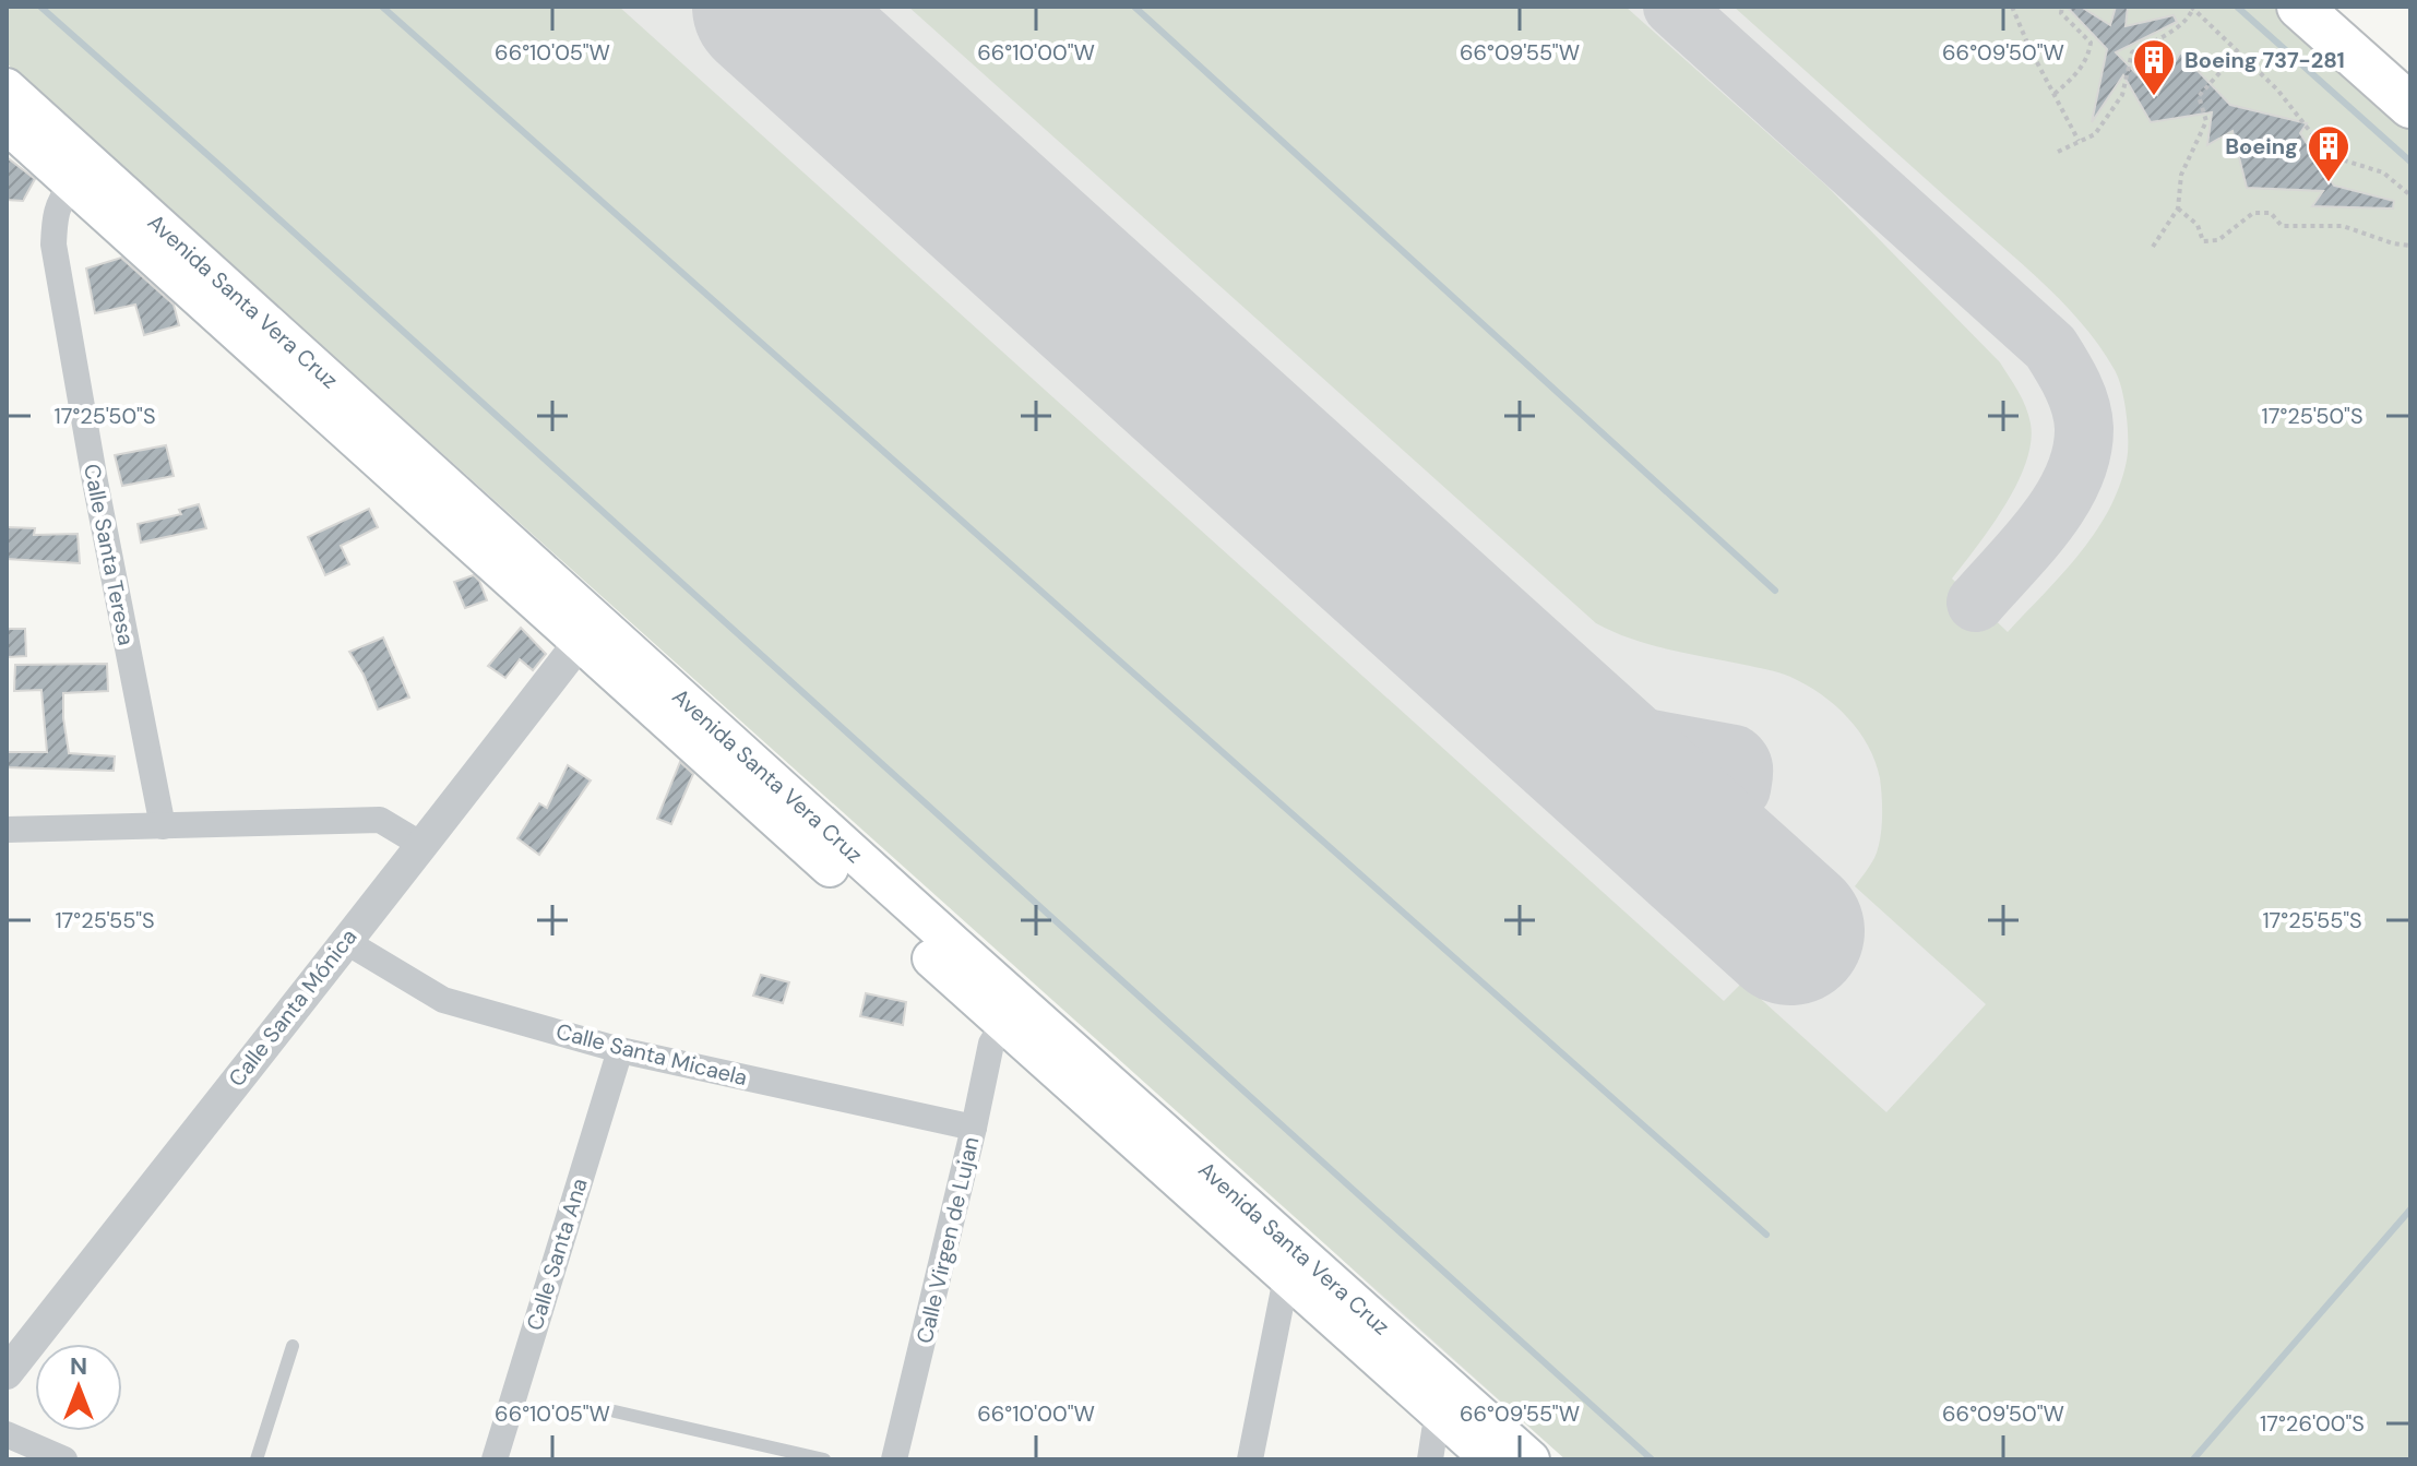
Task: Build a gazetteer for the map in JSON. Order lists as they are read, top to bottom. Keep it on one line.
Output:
{"streets":{"main road":["Avenida Santa Vera Cruz"],"street":["Calle Santa Teresa","Calle Santa Mónica","Calle Santa Micaela","Calle Virgen de Lujan","Calle Santa Ana"]},"crossings":[["Avenida Santa Vera Cruz","Calle Santa Teresa"],["Avenida Santa Vera Cruz","Calle Santa Mónica"],["Avenida Santa Vera Cruz","Calle Virgen de Lujan"],["Calle Santa Mónica","Calle Santa Micaela"],["Calle Santa Micaela","Calle Virgen de Lujan"],["Calle Santa Micaela","Calle Santa Ana"]],"places":{"building":["Boeing 737-281","Boeing"]},"north":"top","coordinates":["66°10'05\"W","66°10'00\"W","66°09'55\"W","66°09'50\"W","17°25'50\"S","17°25'55\"S","17°26'00\"S"]}
